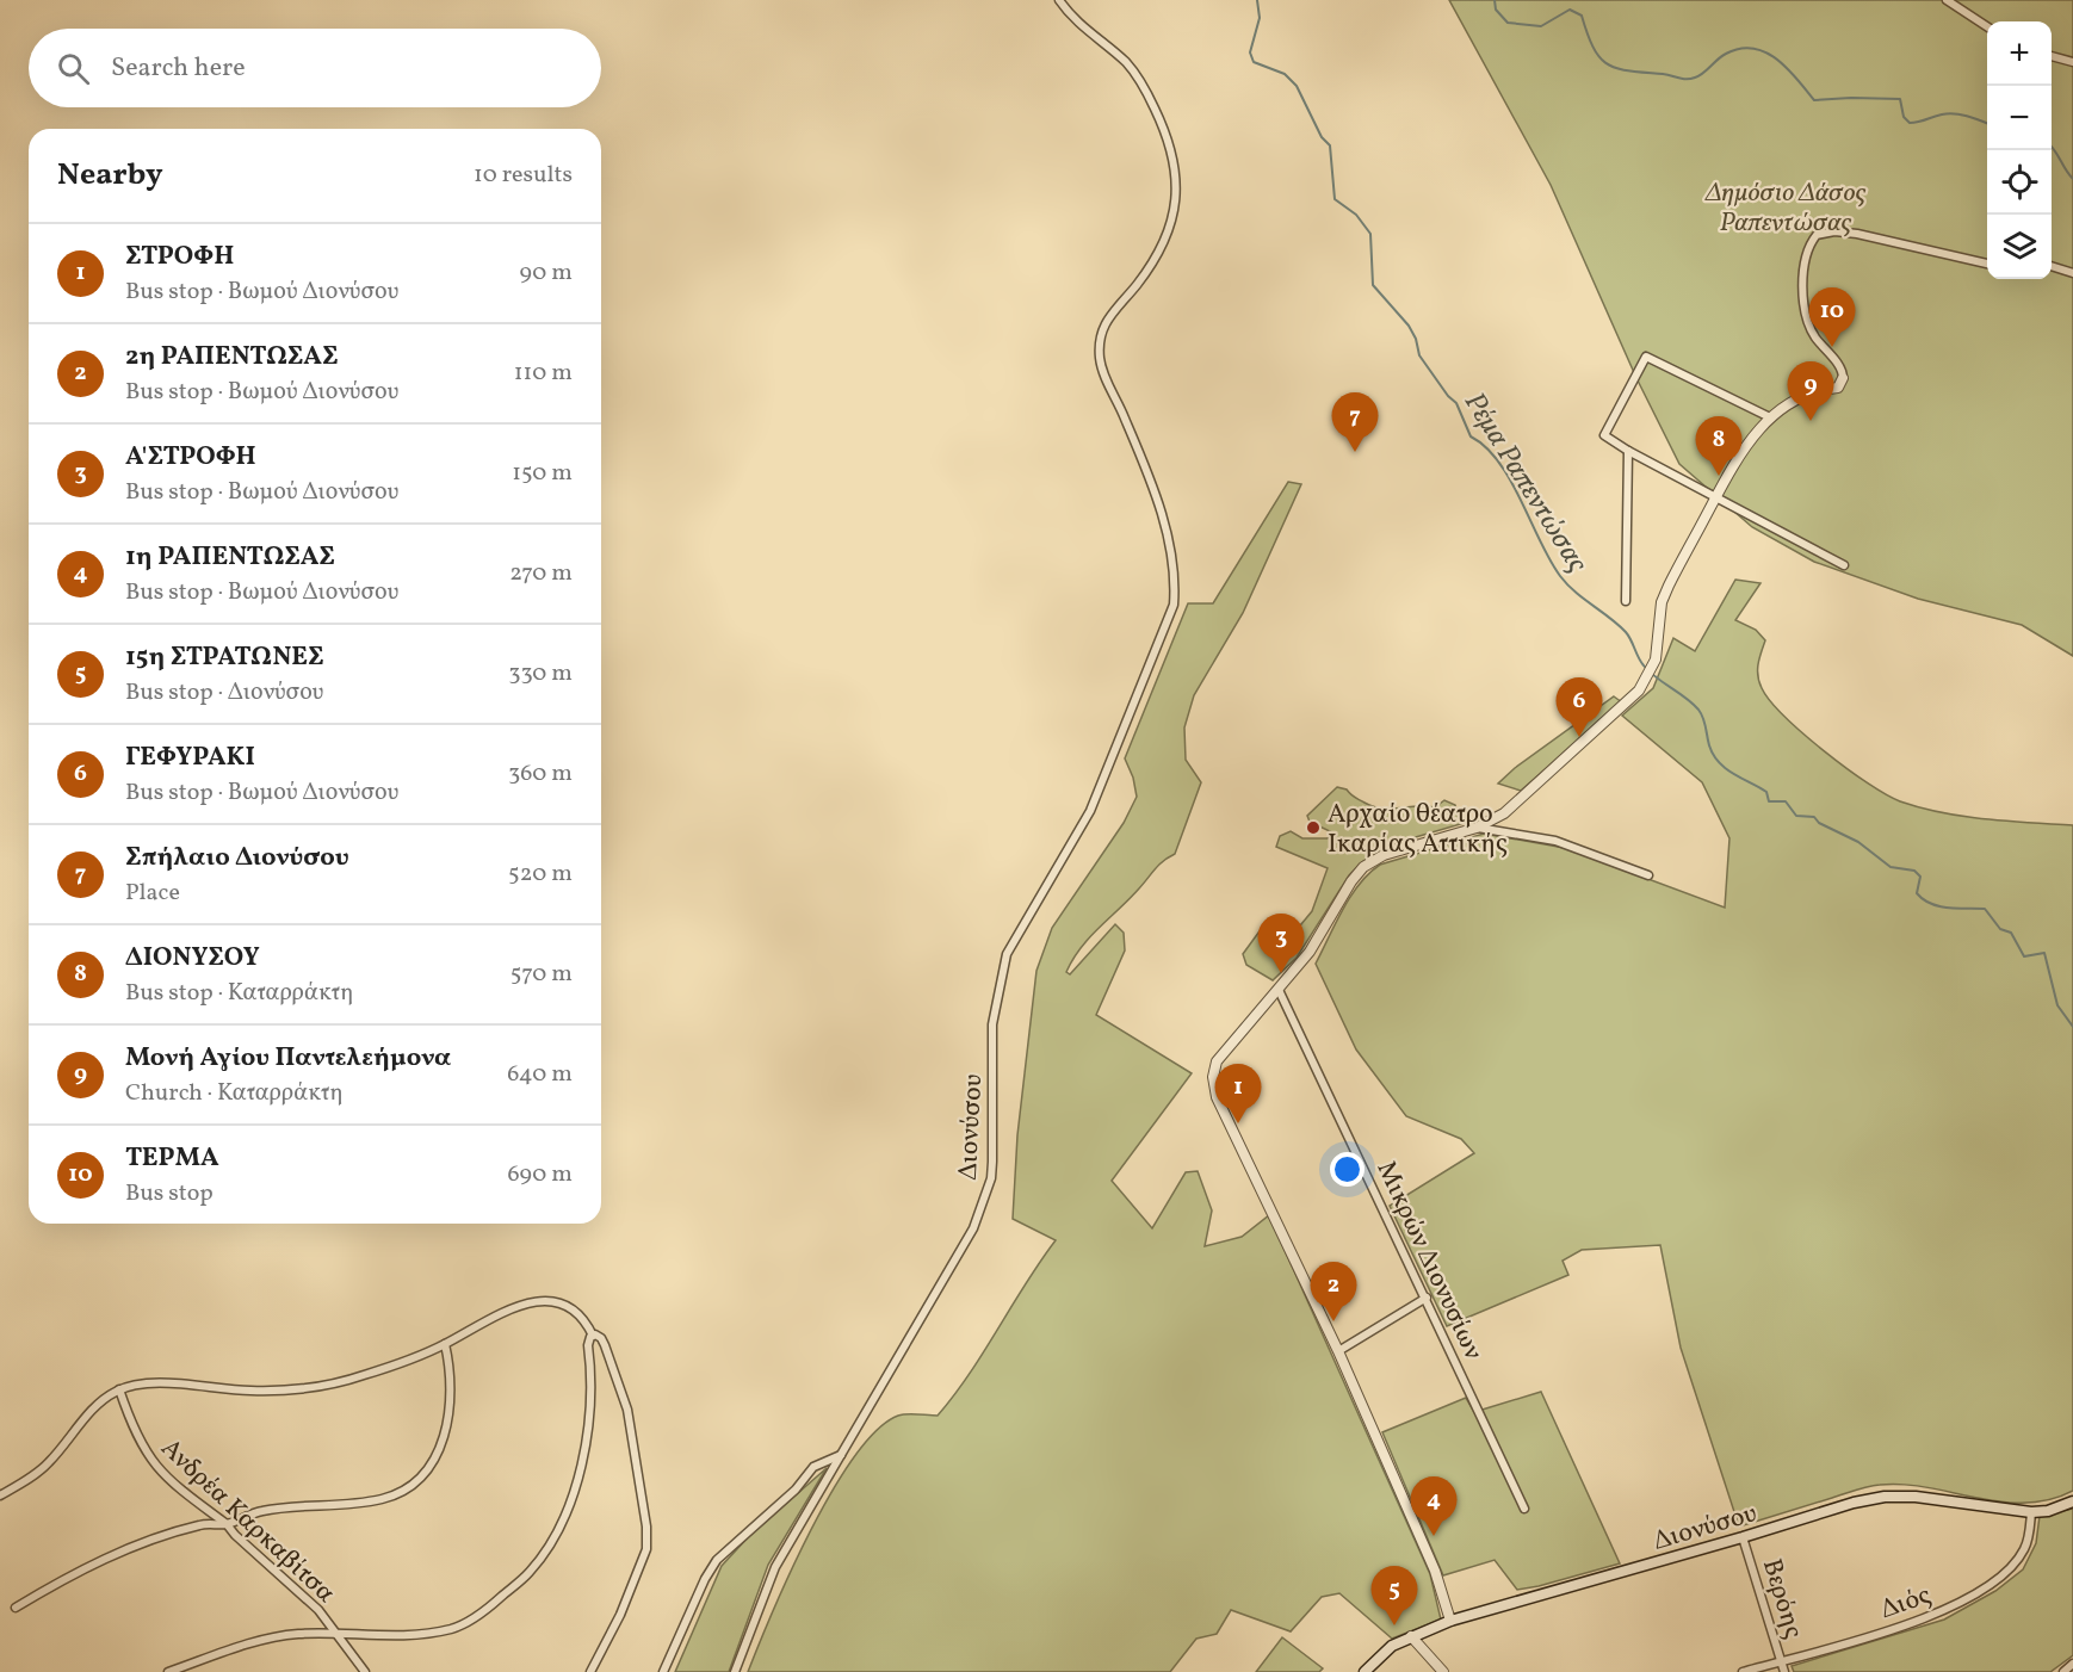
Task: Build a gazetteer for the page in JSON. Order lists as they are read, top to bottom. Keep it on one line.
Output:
{"streets":{"main road":["Διονύσου"],"street":["Μικρών Διονυσίων","Ανδρέα Καρκαβίτσα","Βερόης","Διός"]},"crossings":[["Διονύσου","Βερόης"],["Διονύσου","Διός"],["Βερόης","Διός"]],"water":["Ρέμα Ραπεντώσας"],"parks":["Δημόσιο Δάσος Ραπεντώσας"],"places":["Αρχαίο θέατρο Ικαρίας Αττικής"],"page":{"map_buttons":["+","−"],"search":"Search here","heading":["Nearby","10 results"],"list":[{"mark":"1","name":"ΣΤΡΟΦΗ","note":"Bus stop · Βωμού Διονύσου","value":"90 m"},{"mark":"2","name":"2η ΡΑΠΕΝΤΩΣΑΣ","note":"Bus stop · Βωμού Διονύσου","value":"110 m"},{"mark":"3","name":"Α'ΣΤΡΟΦΗ","note":"Bus stop · Βωμού Διονύσου","value":"150 m"},{"mark":"4","name":"1η ΡΑΠΕΝΤΩΣΑΣ","note":"Bus stop · Βωμού Διονύσου","value":"270 m"},{"mark":"5","name":"15η ΣΤΡΑΤΩΝΕΣ","note":"Bus stop · Διονύσου","value":"330 m"},{"mark":"6","name":"ΓΕΦΥΡΑΚΙ","note":"Bus stop · Βωμού Διονύσου","value":"360 m"},{"mark":"7","name":"Σπήλαιο Διονύσου","note":"Place","value":"520 m"},{"mark":"8","name":"ΔΙΟΝΥΣΟΥ","note":"Bus stop · Καταρράκτη","value":"570 m"},{"mark":"9","name":"Μονή Αγίου Παντελεήμονα","note":"Church · Καταρράκτη","value":"640 m"},{"mark":"10","name":"ΤΕΡΜΑ","note":"Bus stop","value":"690 m"}],"pins":["10","9","7","8","6","3","1","2","4","5"]}}
